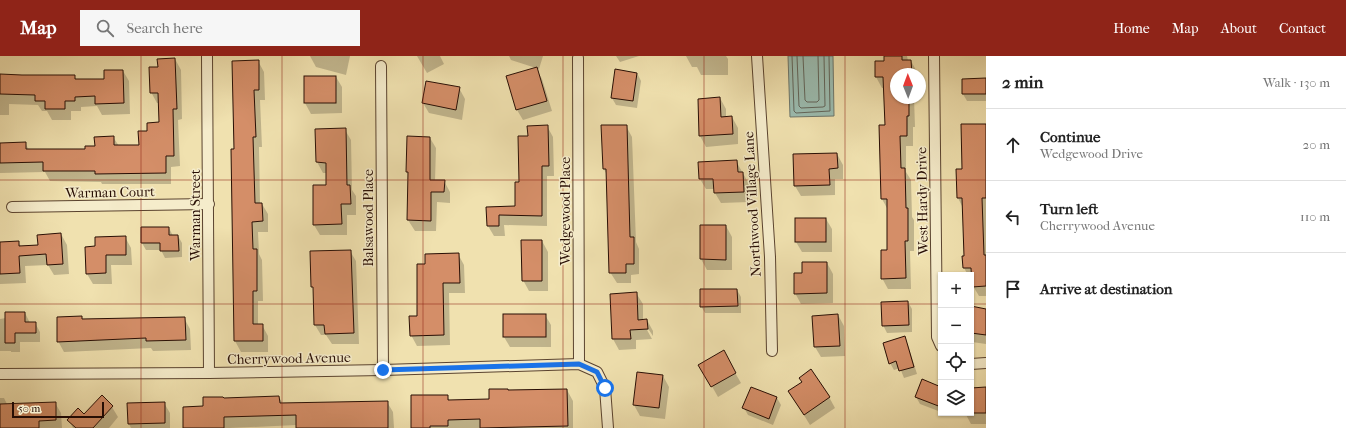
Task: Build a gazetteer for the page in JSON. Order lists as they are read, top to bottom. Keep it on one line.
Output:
{"streets":{"street":["Warman Court","West Hardy Drive","Northwood Village Lane","Wedgewood Place","Warman Street","Balsawood Place","Cherrywood Avenue"]},"crossings":[["Warman Court","Warman Street"],["Wedgewood Place","Cherrywood Avenue"],["Warman Street","Cherrywood Avenue"],["Balsawood Place","Cherrywood Avenue"]],"scale_bar":"50 m","north":"top","page":{"header":"Map","search":"Search here","nav":["Home","Map","About","Contact"],"heading":["2 min","Walk · 130 m"],"list":[["Continue","Wedgewood Drive","20 m"],["Turn left","Cherrywood Avenue","110 m"],"Arrive at destination"],"map_buttons":["+","−"],"scale":"50 m"}}
